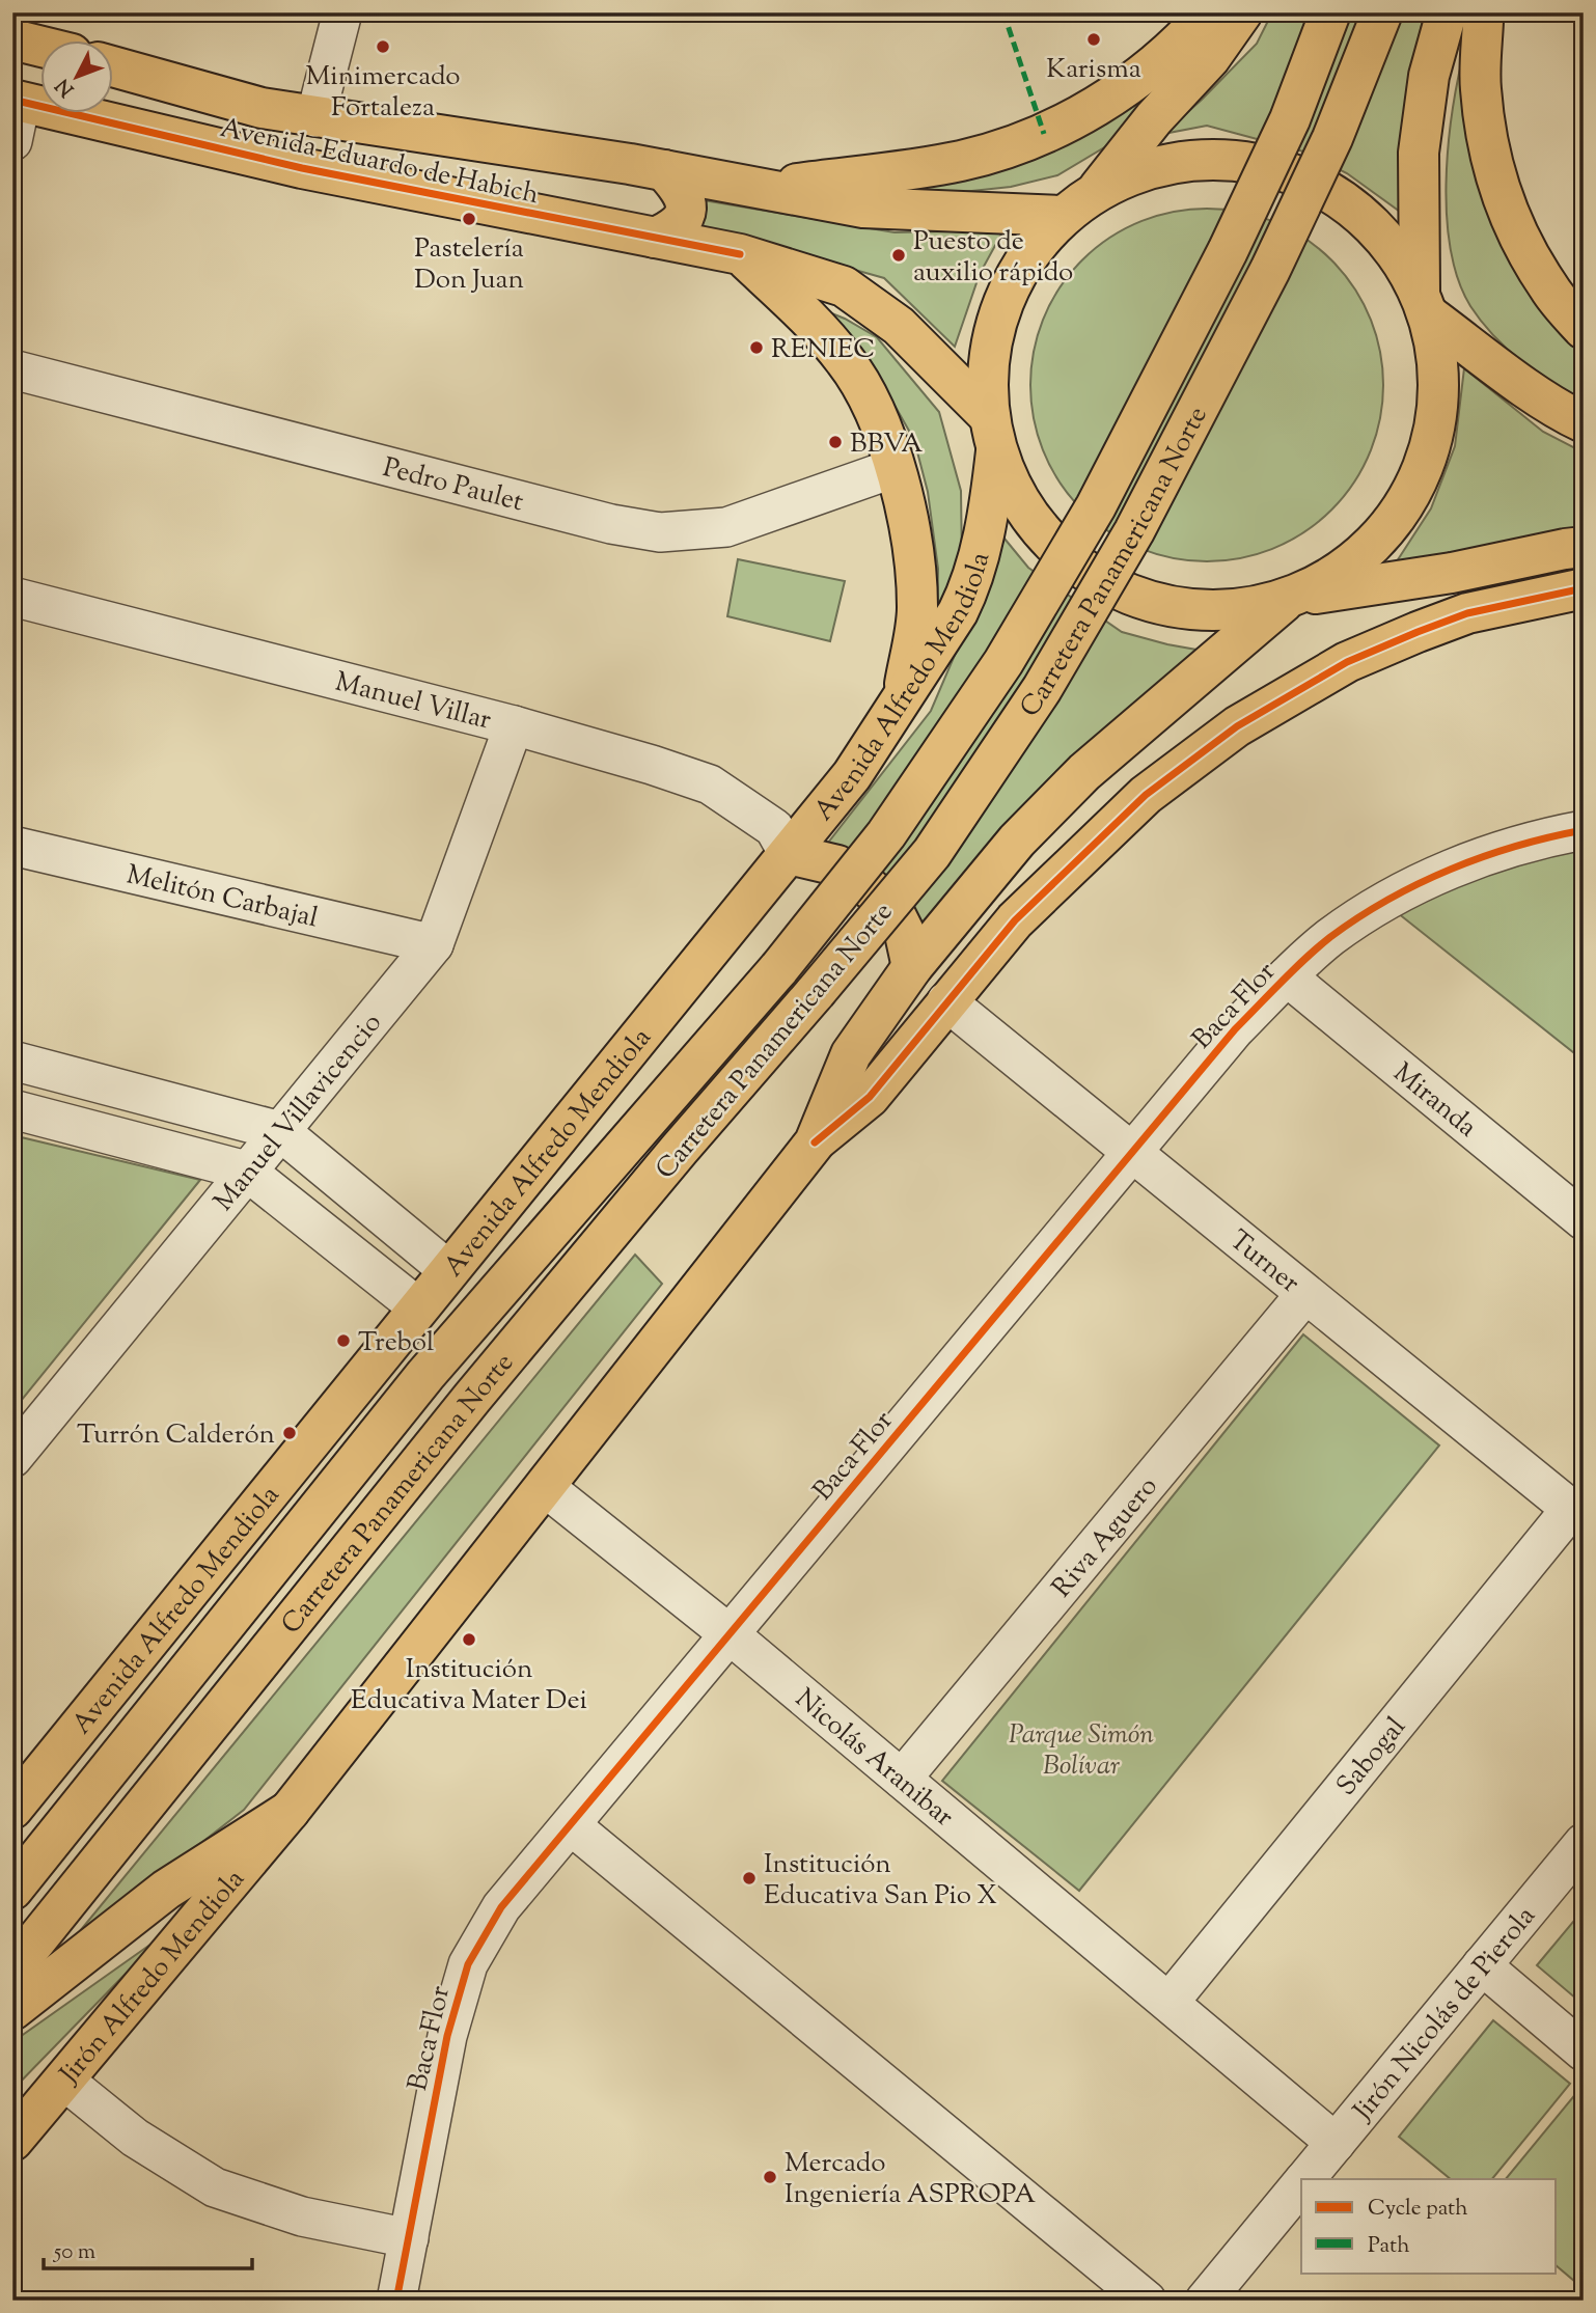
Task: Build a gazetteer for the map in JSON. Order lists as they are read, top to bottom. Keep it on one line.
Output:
{"streets":{"main road":["Avenida Eduardo de Habich","Carretera Panamericana Norte","Avenida Alfredo Mendiola","Jirón Alfredo Mendiola"],"street":["Pedro Paulet","Manuel Villar","Melitón Carbajal","Baca Flor","Miranda","Manuel Villavicencio","Turner","Riva Aguero","Sabogal","Nicolás Aranibar","Jirón Nicolás de Pierola"]},"crossings":[["Avenida Eduardo de Habich","Avenida Alfredo Mendiola"],["Avenida Alfredo Mendiola","Manuel Villar"],["Manuel Villar","Manuel Villavicencio"],["Melitón Carbajal","Manuel Villavicencio"],["Baca Flor","Miranda"],["Baca Flor","Turner"],["Baca Flor","Nicolás Aranibar"],["Turner","Riva Aguero"],["Turner","Sabogal"],["Riva Aguero","Nicolás Aranibar"],["Sabogal","Nicolás Aranibar"],["Nicolás Aranibar","Jirón Nicolás de Pierola"]],"parks":["Parque Simón Bolívar"],"places":["Karisma","Minimercado Fortaleza","Pastelería Don Juan","Puesto de auxilio rápido","RENIEC","BBVA","Trebol","Turrón Calderón","Institución Educativa Mater Dei","Institución Educativa San Pio X","Mercado Ingeniería ASPROPA"],"legend":["Cycle path","Path"],"scale_bar":"50 m","north":"bottom left"}
